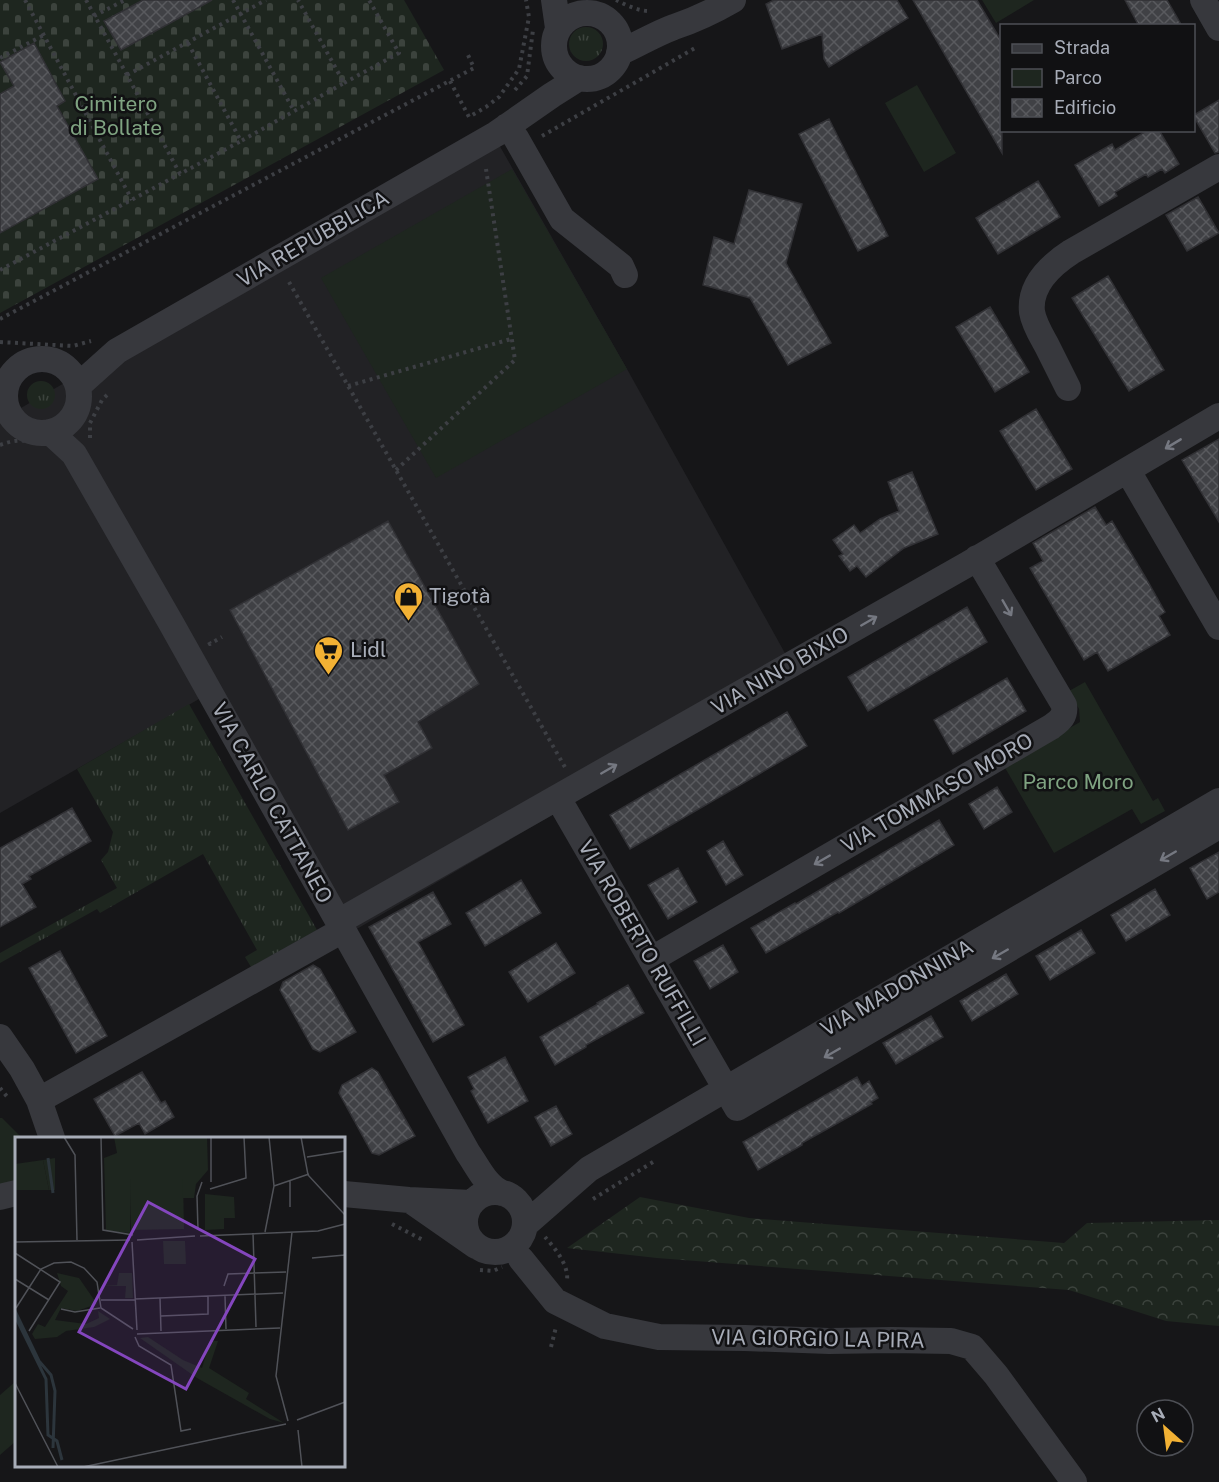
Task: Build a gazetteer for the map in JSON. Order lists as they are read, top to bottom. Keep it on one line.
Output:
{"streets":{"street":["VIA REPUBBLICA","VIA NINO BIXIO","VIA TOMMASO MORO","VIA CARLO CATTANEO","VIA ROBERTO RUFFILLI","VIA MADONNINA","VIA GIORGIO LA PIRA"]},"crossings":[["VIA REPUBBLICA","VIA CARLO CATTANEO"],["VIA NINO BIXIO","VIA TOMMASO MORO"],["VIA NINO BIXIO","VIA CARLO CATTANEO"],["VIA NINO BIXIO","VIA ROBERTO RUFFILLI"],["VIA TOMMASO MORO","VIA ROBERTO RUFFILLI"],["VIA CARLO CATTANEO","VIA MADONNINA"],["VIA ROBERTO RUFFILLI","VIA MADONNINA"]],"one_way":["VIA ROBERTO RUFFILLI"],"parks":["Cimitero di Bollate","Parco Moro"],"places":{"shop":["Tigotà"],"supermarket":["Lidl"]},"legend":["Strada","Parco","Edificio"],"north":"top left"}
